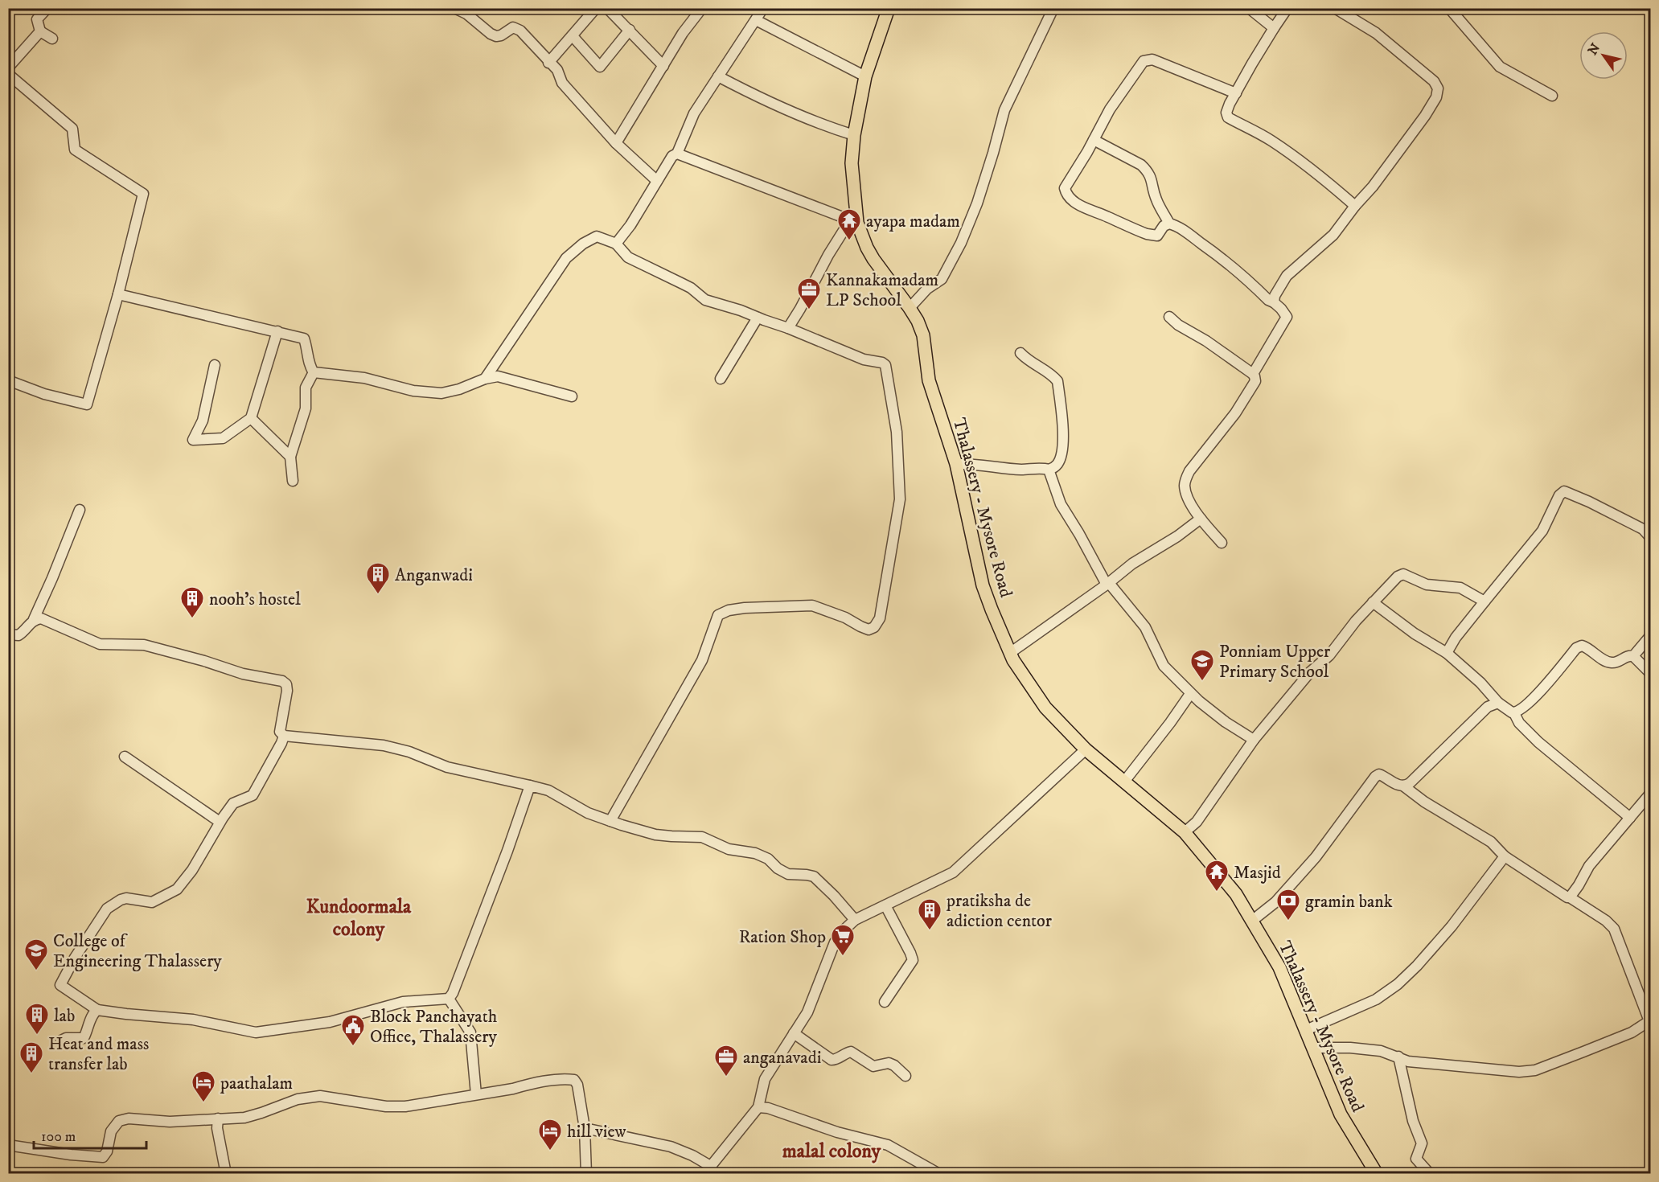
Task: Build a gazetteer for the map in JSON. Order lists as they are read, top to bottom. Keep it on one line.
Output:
{"streets":{"main road":["Thalassery - Mysore Road"]},"districts":["Kundoormala colony","malal colony"],"places":{"temple":["ayapa madam","Masjid"],"office":["Kannakamadam LP School","anganavadi"],"building":["Anganwadi","nooh's hostel","pratiksha de adiction centor","lab","Heat and mass transfer lab"],"school or university":["Ponniam Upper Primary School","College of Engineering Thalassery"],"bank":["gramin bank"],"supermarket":["Ration Shop"],"public building":["Block Panchayath Office, Thalassery"],"hotel":["paathalam","hill view"]},"scale_bar":"100 m","north":"top left"}
